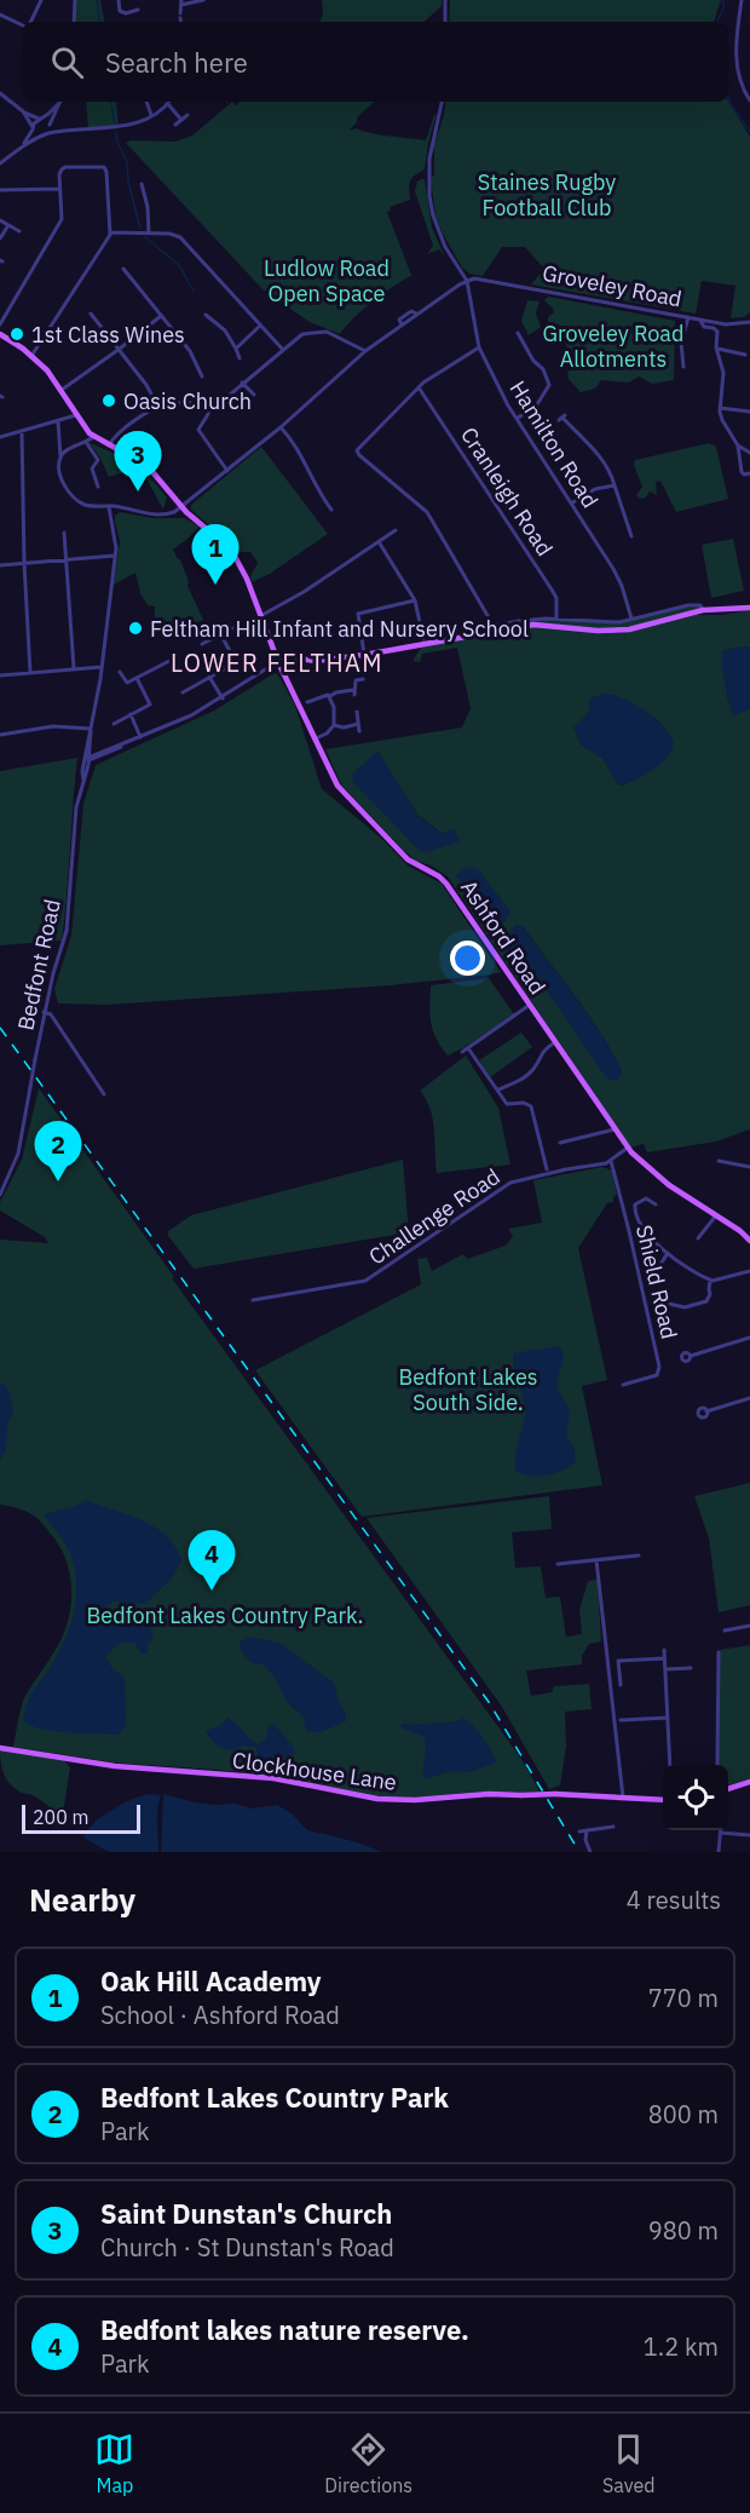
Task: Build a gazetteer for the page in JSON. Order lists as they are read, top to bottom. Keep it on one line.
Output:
{"streets":{"main road":["Ashford Road","Clockhouse Lane"],"street":["Groveley Road","Hamilton Road","Cranleigh Road","Bedfont Road","Challenge Road","Shield Road"]},"crossings":[["Groveley Road","Hamilton Road"],["Ashford Road","Challenge Road"],["Challenge Road","Shield Road"]],"districts":["LOWER FELTHAM"],"parks":["Staines Rugby Football Club","Ludlow Road Open Space","Groveley Road Allotments","Bedfont Lakes South Side.","Bedfont Lakes Country Park."],"places":["1st Class Wines","Oasis Church","Feltham Hill Infant and Nursery School"],"scale_bar":"200 m","page":{"search":"Search here","pins":["3","1","2","4"],"scale":"200 m","heading":["Nearby","4 results"],"list":[{"mark":"1","name":"Oak Hill Academy","note":"School · Ashford Road","value":"770 m"},{"mark":"2","name":"Bedfont Lakes Country Park","note":"Park","value":"800 m"},{"mark":"3","name":"Saint Dunstan's Church","note":"Church · St Dunstan's Road","value":"980 m"},{"mark":"4","name":"Bedfont lakes nature reserve.","note":"Park","value":"1.2 km"}],"nav":["Map","Directions","Saved"]}}
